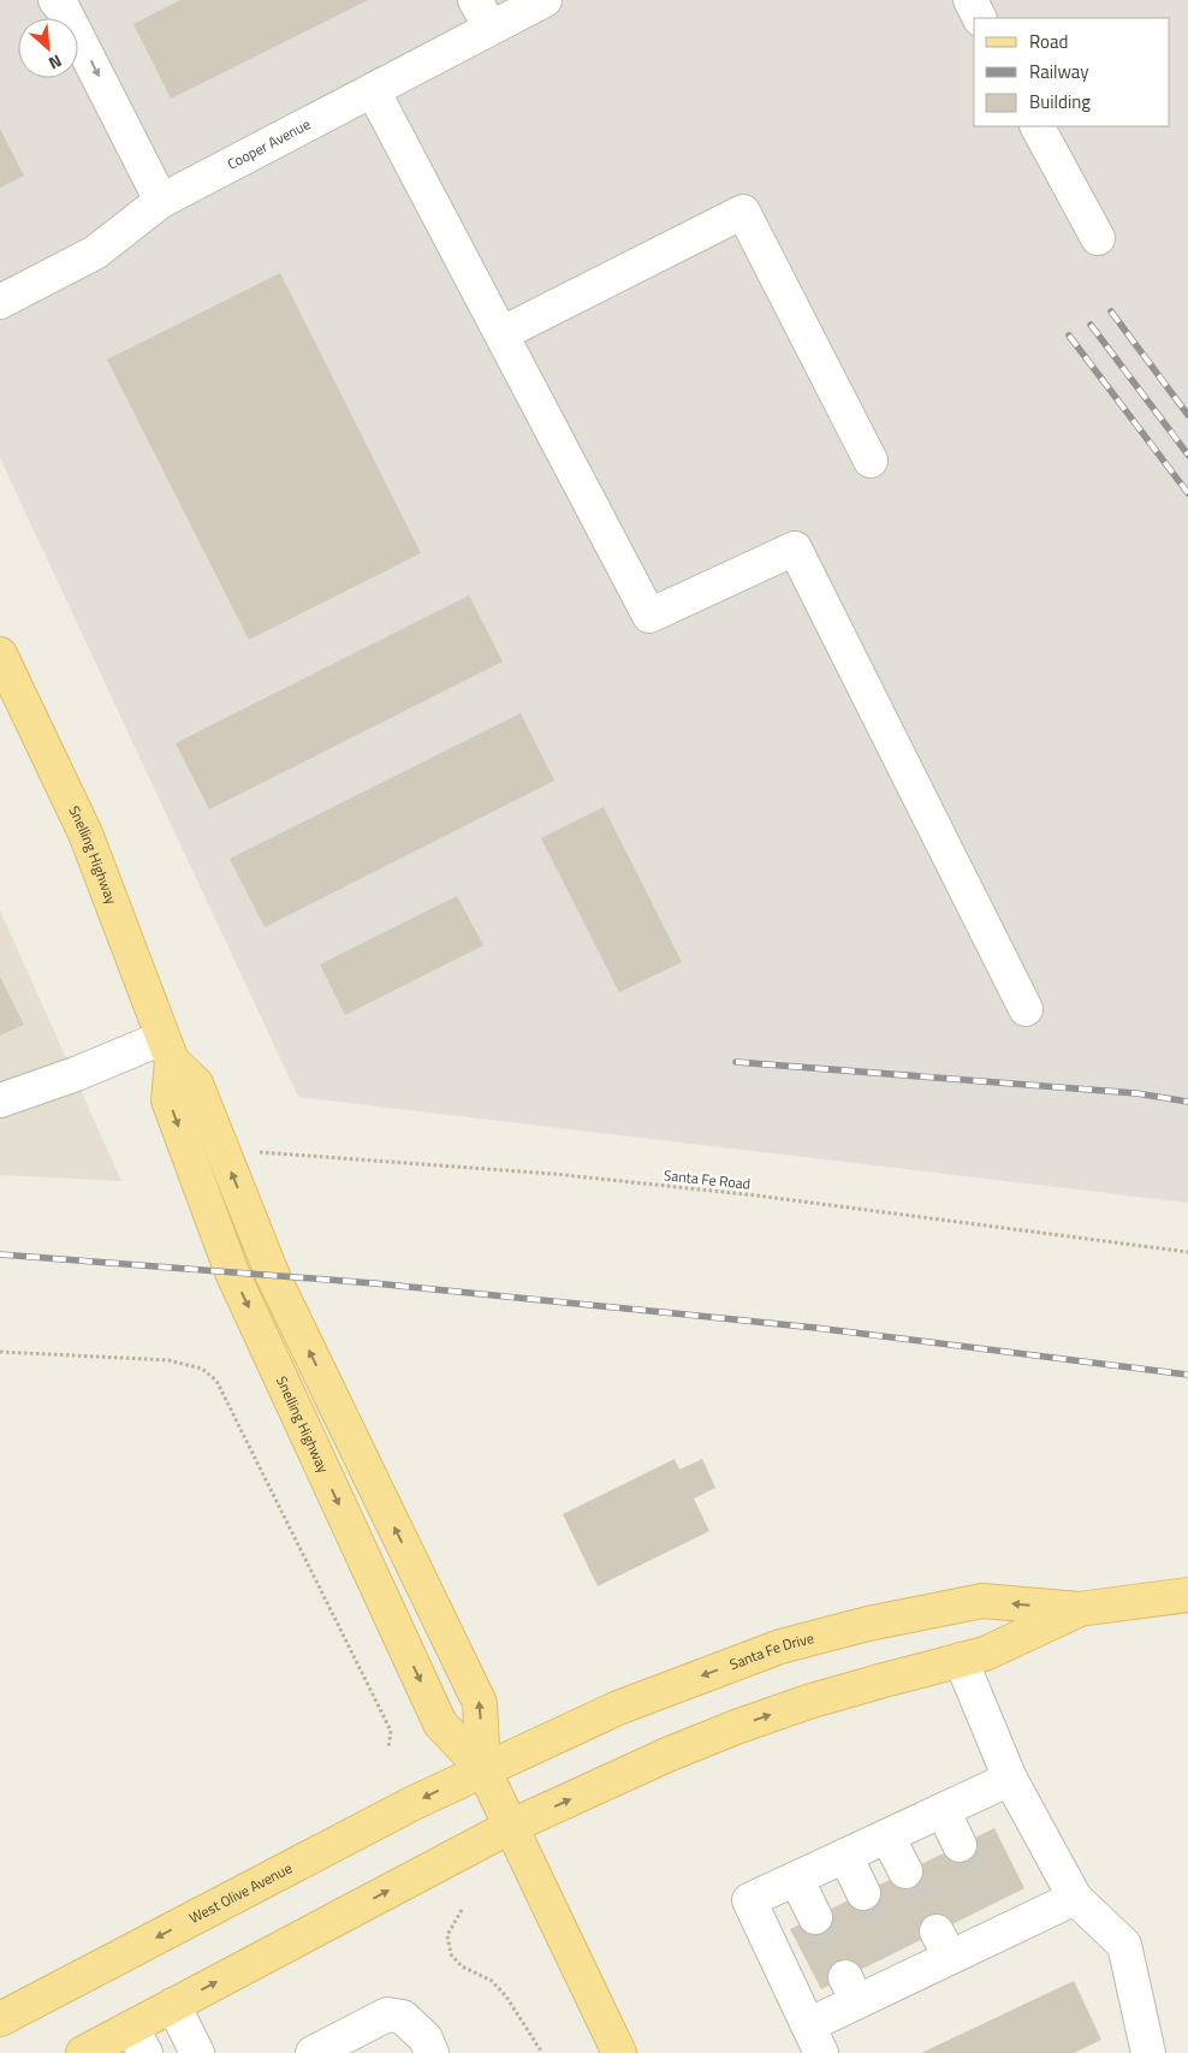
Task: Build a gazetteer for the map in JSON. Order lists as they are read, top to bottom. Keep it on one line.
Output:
{"streets":{"main road":["Snelling Highway","Santa Fe Drive","West Olive Avenue"],"street":["Cooper Avenue"],"path":["Santa Fe Road"]},"crossings":[["Snelling Highway","Santa Fe Road"],["Snelling Highway","Santa Fe Drive"],["Snelling Highway","West Olive Avenue"],["Santa Fe Drive","West Olive Avenue"]],"legend":["Road","Railway","Building"],"north":"bottom right"}
